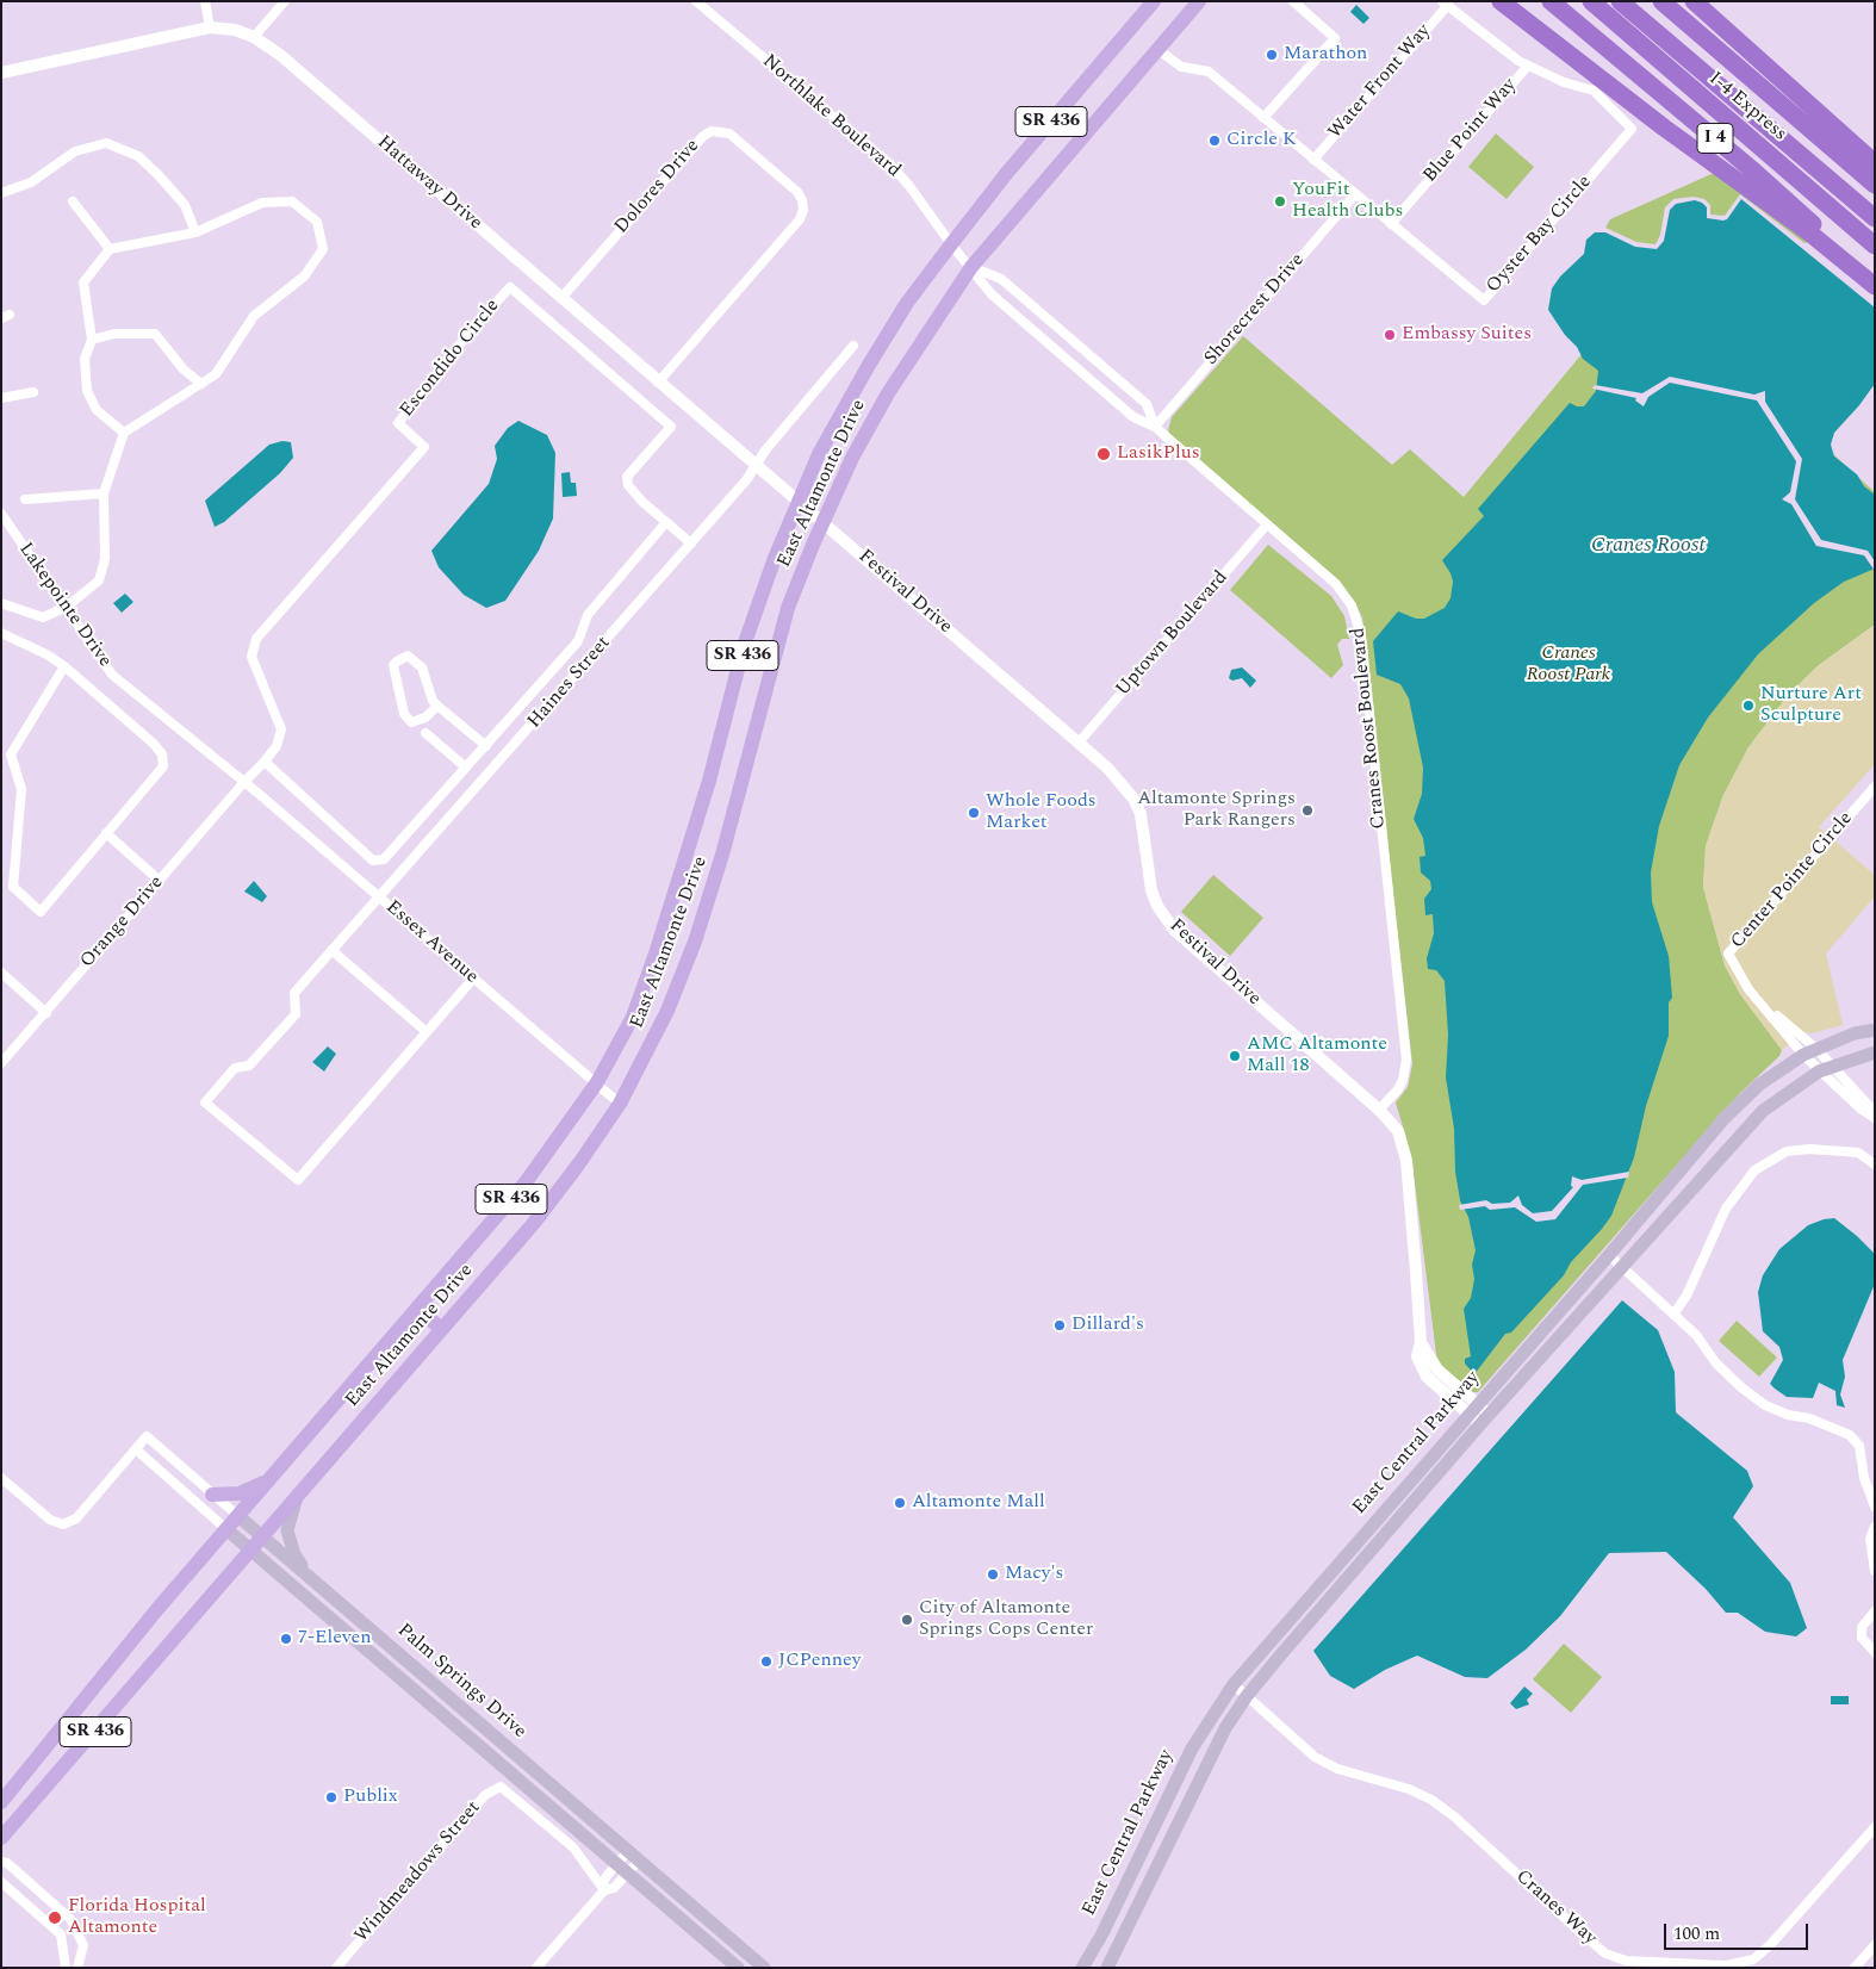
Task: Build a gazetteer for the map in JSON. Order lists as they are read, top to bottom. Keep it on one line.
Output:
{"streets":{"highway":["I-4 Express","I 4"],"main road":["SR 436","East Altamonte Drive","East Central Parkway","Palm Springs Drive"],"street":["Water Front Way","Northlake Boulevard","Blue Point Way","Hattaway Drive","Dolores Drive","Oyster Bay Circle","Shorecrest Drive","Escondido Circle","Festival Drive","Lakepointe Drive","Uptown Boulevard","Haines Street","Cranes Roost Boulevard","Center Pointe Circle","Orange Drive","Essex Avenue","Windmeadows Street","Cranes Way"]},"crossings":[["Water Front Way","Oyster Bay Circle"],["Northlake Boulevard","East Altamonte Drive"],["Northlake Boulevard","Cranes Roost Boulevard"],["SR 436","East Altamonte Drive"],["SR 436","Essex Avenue"],["SR 436","Palm Springs Drive"],["Blue Point Way","Oyster Bay Circle"],["Hattaway Drive","Dolores Drive"],["Hattaway Drive","East Altamonte Drive"],["Hattaway Drive","Festival Drive"],["Hattaway Drive","Haines Street"],["Oyster Bay Circle","Shorecrest Drive"],["Oyster Bay Circle","East Altamonte Drive"],["Shorecrest Drive","Cranes Roost Boulevard"],["Escondido Circle","Lakepointe Drive"],["Escondido Circle","Haines Street"],["Escondido Circle","Orange Drive"],["Escondido Circle","Essex Avenue"],["East Altamonte Drive","Festival Drive"],["East Altamonte Drive","Cranes Roost Boulevard"],["East Altamonte Drive","Essex Avenue"],["East Altamonte Drive","Palm Springs Drive"],["Festival Drive","Uptown Boulevard"],["Festival Drive","Cranes Roost Boulevard"],["Festival Drive","East Central Parkway"],["Lakepointe Drive","Orange Drive"],["Lakepointe Drive","Essex Avenue"],["Uptown Boulevard","Cranes Roost Boulevard"],["Haines Street","Essex Avenue"],["Center Pointe Circle","East Central Parkway"],["Orange Drive","Essex Avenue"],["East Central Parkway","Cranes Way"]],"water":["Cranes Roost"],"parks":["Cranes Roost Park"],"places":["Marathon","Circle K","YouFit Health Clubs","Embassy Suites","LasikPlus","Nurture Art Sculpture","Altamonte Springs Park Rangers","Whole Foods Market","AMC Altamonte Mall 18","Dillard's","Altamonte Mall","Macy's","City of Altamonte Springs Cops Center","7-Eleven","JCPenney","Publix","Florida Hospital Altamonte"],"scale_bar":"100 m"}
